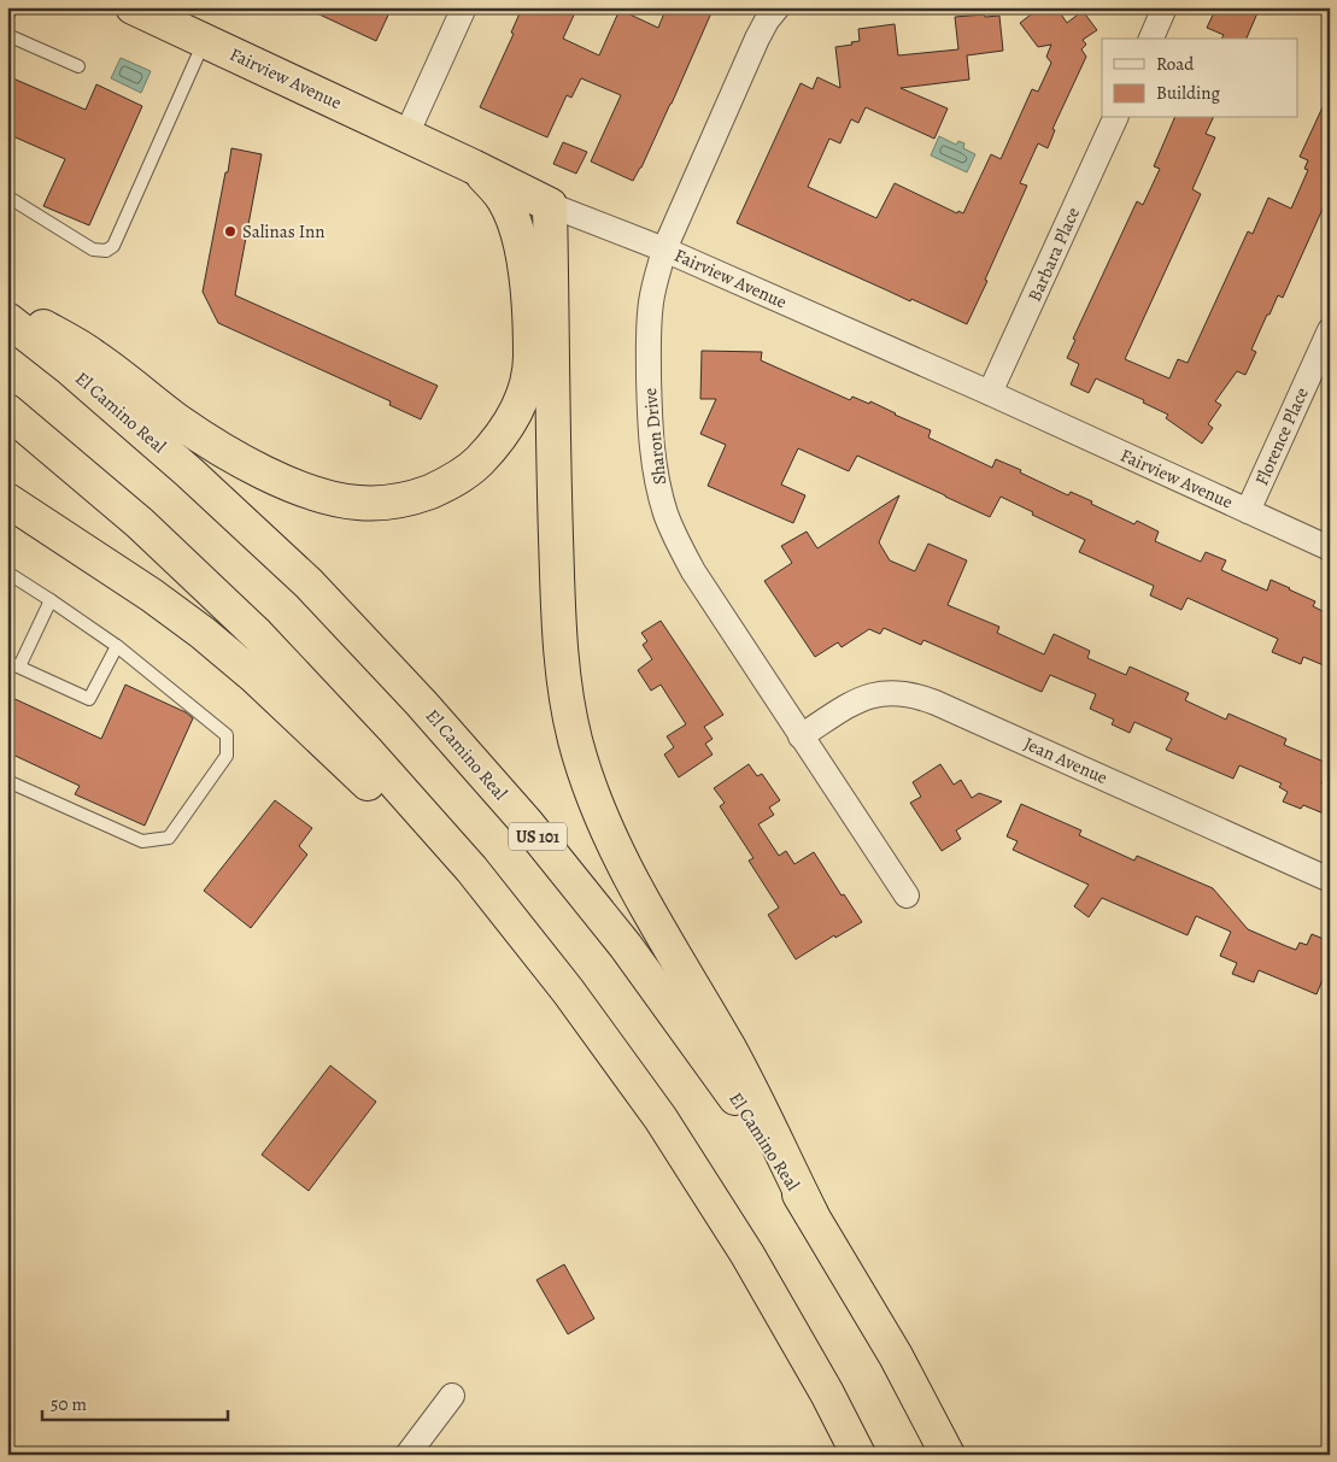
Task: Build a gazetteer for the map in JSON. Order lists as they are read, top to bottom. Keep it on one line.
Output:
{"streets":{"highway":["Fairview Avenue","El Camino Real","US 101"],"street":["Barbara Place","Sharon Drive","Florence Place","Jean Avenue"]},"crossings":[["Fairview Avenue","Barbara Place"],["Fairview Avenue","Sharon Drive"],["Fairview Avenue","Florence Place"],["Sharon Drive","Jean Avenue"]],"places":["Salinas Inn"],"legend":["Road","Building"],"scale_bar":"50 m"}
